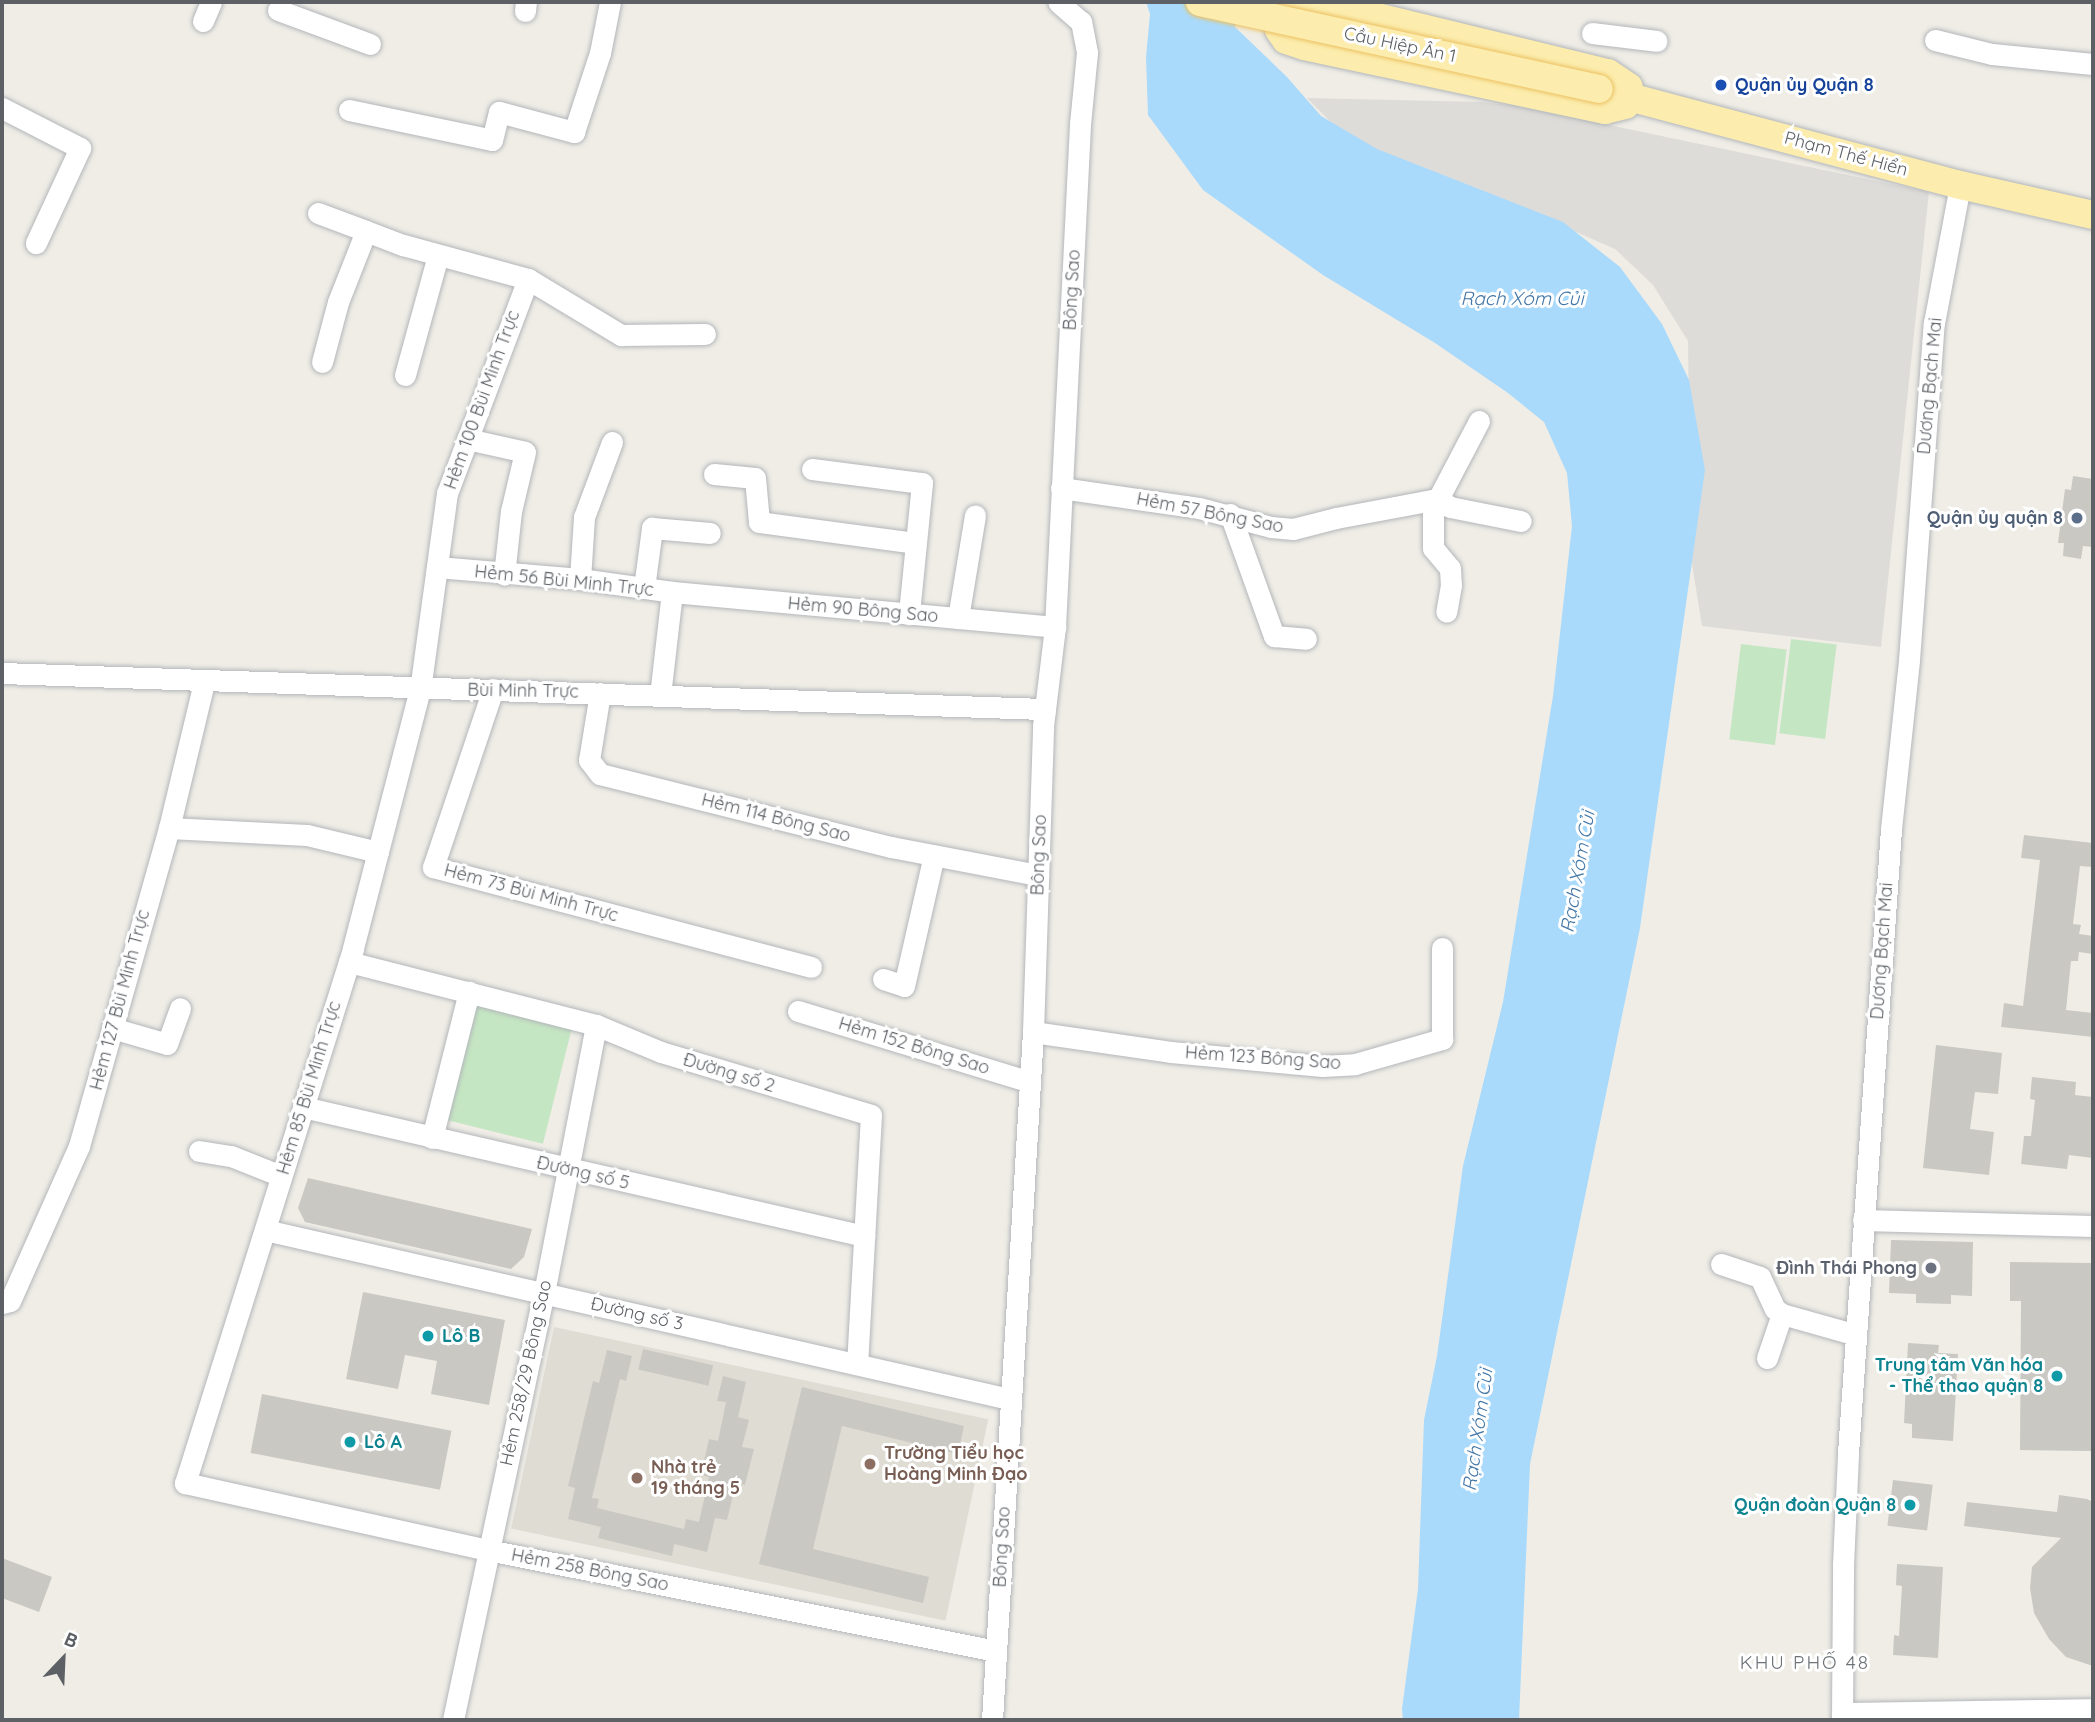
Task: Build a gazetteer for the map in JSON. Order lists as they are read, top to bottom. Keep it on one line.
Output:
{"streets":{"main road":["Cầu Hiệp Ân 1","Phạm Thế Hiển"],"street":["Bông Sao","Dương Bạch Mai","Hẻm 100 Bùi Minh Trực","Hẻm 57 Bông Sao","Hẻm 56 Bùi Minh Trực","Hẻm 90 Bông Sao","Bùi Minh Trực","Hẻm 114 Bông Sao","Hẻm 73 Bùi Minh Trực","Hẻm 127 Bùi Minh Trực","Hẻm 152 Bông Sao","Hẻm 123 Bông Sao","Đường số 2","Hẻm 85 Bùi Minh Trực","Đường số 5","Đường số 3","Hẻm 258/29 Bông Sao","Hẻm 258 Bông Sao"]},"crossings":[["Cầu Hiệp Ân 1","Phạm Thế Hiển"],["Phạm Thế Hiển","Dương Bạch Mai"],["Bông Sao","Hẻm 57 Bông Sao"],["Bông Sao","Hẻm 90 Bông Sao"],["Bông Sao","Bùi Minh Trực"],["Bông Sao","Hẻm 114 Bông Sao"],["Bông Sao","Hẻm 152 Bông Sao"],["Bông Sao","Hẻm 123 Bông Sao"],["Bông Sao","Đường số 3"],["Bông Sao","Hẻm 258 Bông Sao"],["Hẻm 100 Bùi Minh Trực","Hẻm 56 Bùi Minh Trực"],["Hẻm 100 Bùi Minh Trực","Bùi Minh Trực"],["Hẻm 100 Bùi Minh Trực","Hẻm 85 Bùi Minh Trực"],["Hẻm 56 Bùi Minh Trực","Hẻm 90 Bông Sao"],["Hẻm 56 Bùi Minh Trực","Bùi Minh Trực"],["Bùi Minh Trực","Hẻm 114 Bông Sao"],["Bùi Minh Trực","Hẻm 73 Bùi Minh Trực"],["Bùi Minh Trực","Hẻm 127 Bùi Minh Trực"],["Bùi Minh Trực","Hẻm 85 Bùi Minh Trực"],["Đường số 2","Hẻm 85 Bùi Minh Trực"],["Đường số 2","Đường số 5"],["Đường số 2","Đường số 3"],["Đường số 2","Hẻm 258/29 Bông Sao"],["Hẻm 85 Bùi Minh Trực","Đường số 5"],["Hẻm 85 Bùi Minh Trực","Đường số 3"],["Hẻm 85 Bùi Minh Trực","Hẻm 258 Bông Sao"],["Đường số 5","Hẻm 258/29 Bông Sao"],["Đường số 3","Hẻm 258/29 Bông Sao"],["Hẻm 258/29 Bông Sao","Hẻm 258 Bông Sao"]],"districts":["KHU PHỐ 48"],"water":["Rạch Xóm Củi"],"places":["Quận ủy Quận 8","Quận ủy quận 8","Đình Thái Phong","Lô B","Trung tâm Văn hóa - Thể thao quận 8","Lô A","Trường Tiểu học Hoàng Minh Đạo","Nhà trẻ 19 tháng 5","Quận đoàn Quận 8"],"north":"top right"}
